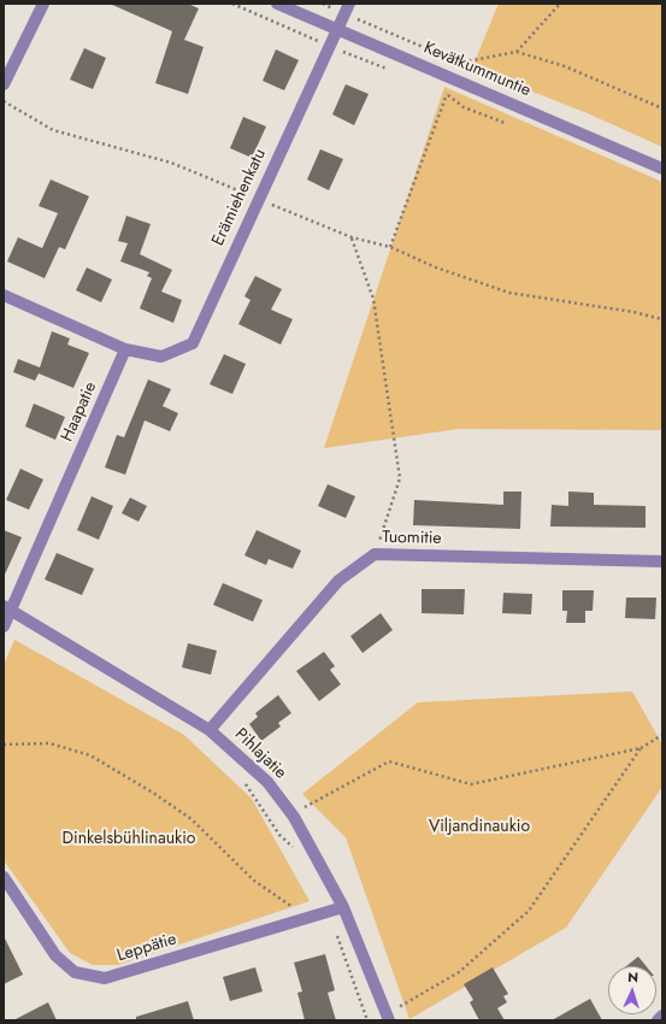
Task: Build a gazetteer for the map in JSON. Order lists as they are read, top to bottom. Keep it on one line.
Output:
{"streets":{"street":["Kevätkummuntie","Erämiehenkatu","Haapatie","Tuomitie","Pihlajatie","Leppätie"]},"crossings":[["Kevätkummuntie","Erämiehenkatu"],["Erämiehenkatu","Haapatie"],["Haapatie","Pihlajatie"],["Tuomitie","Pihlajatie"],["Pihlajatie","Leppätie"]],"parks":["Viljandinaukio","Dinkelsbühlinaukio"],"north":"top"}
